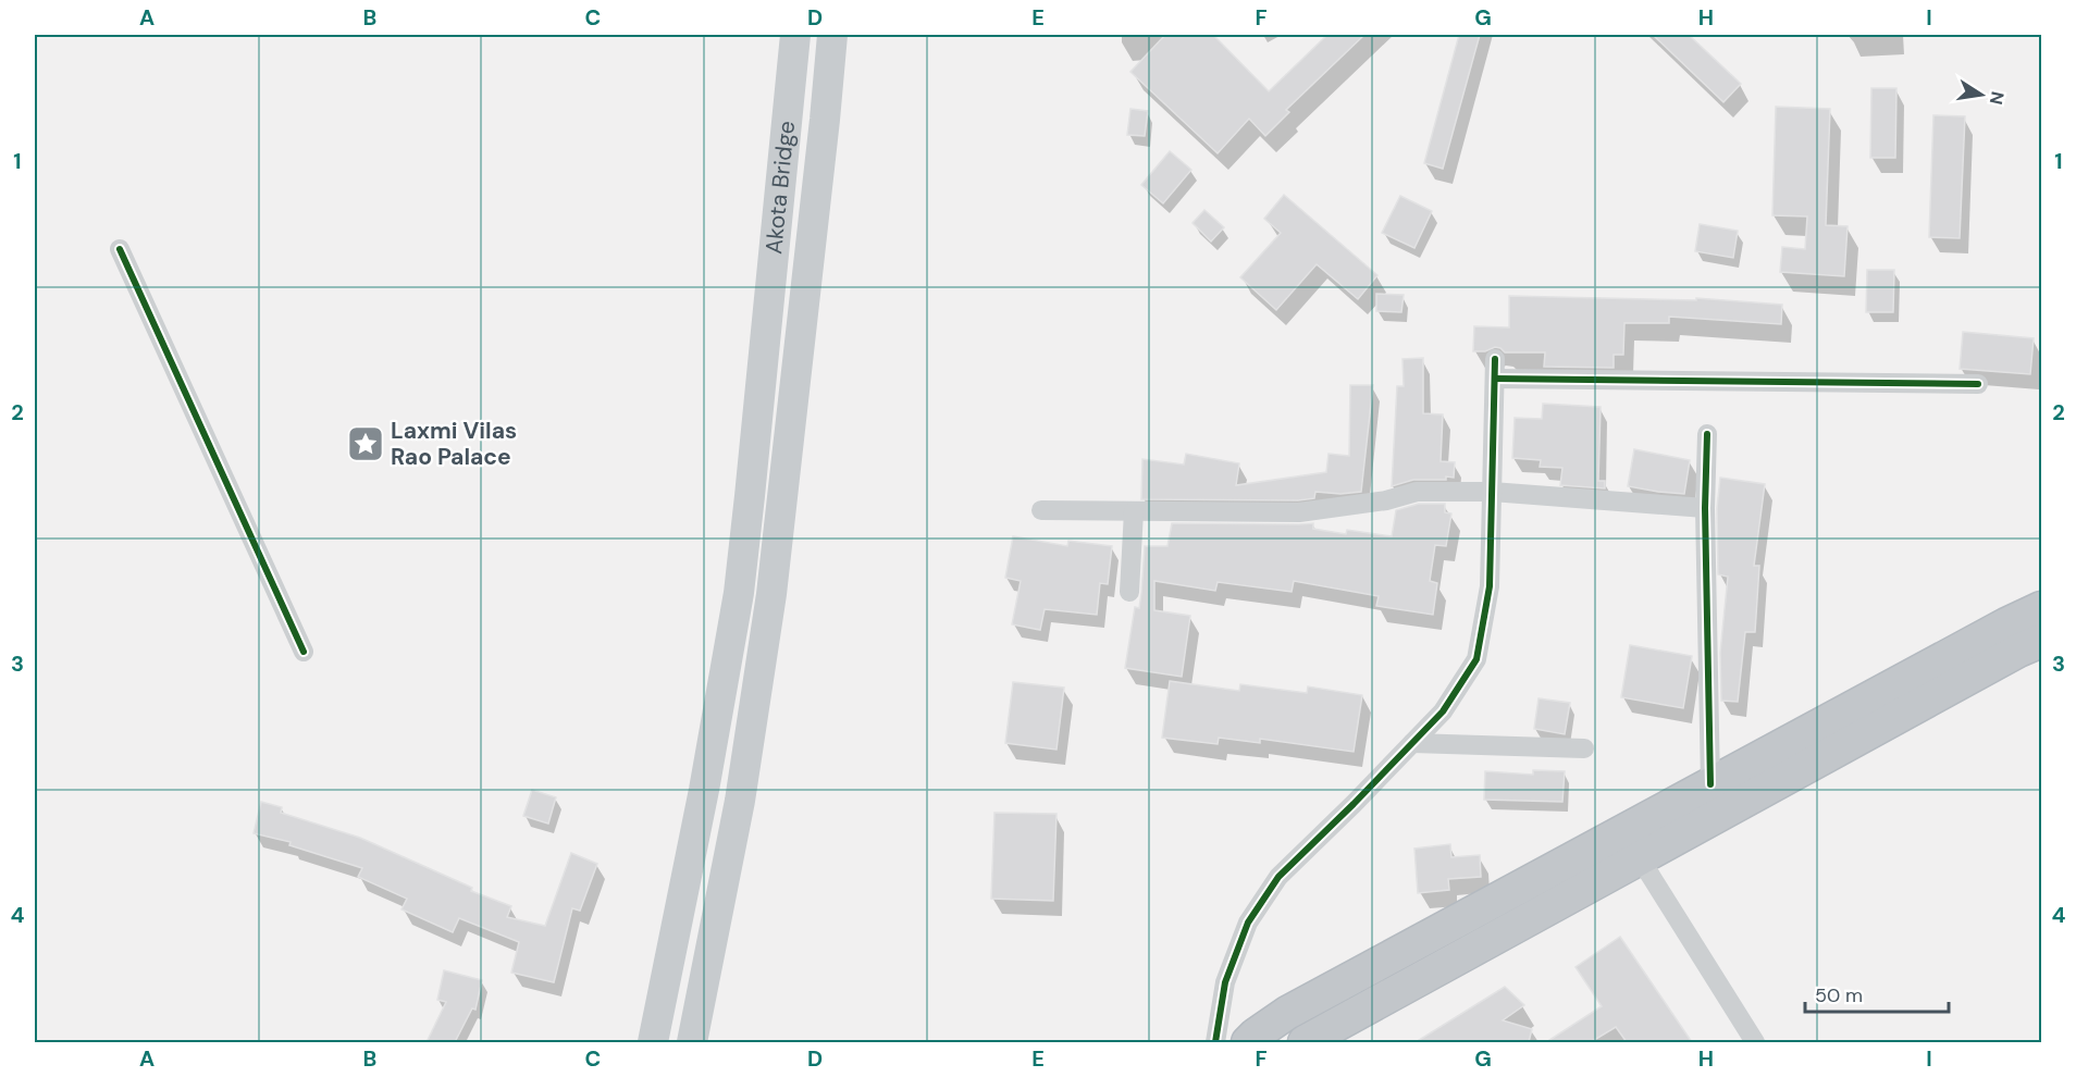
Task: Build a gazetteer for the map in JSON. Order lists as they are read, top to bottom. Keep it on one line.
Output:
{"streets":{"main road":["Akota Bridge"]},"places":{"place":["Laxmi Vilas Rao Palace"]},"scale_bar":"50 m","north":"right","grid":{"columns":["A","B","C","D","E","F","G","H","I"],"rows":["1","2","3","4"]}}
